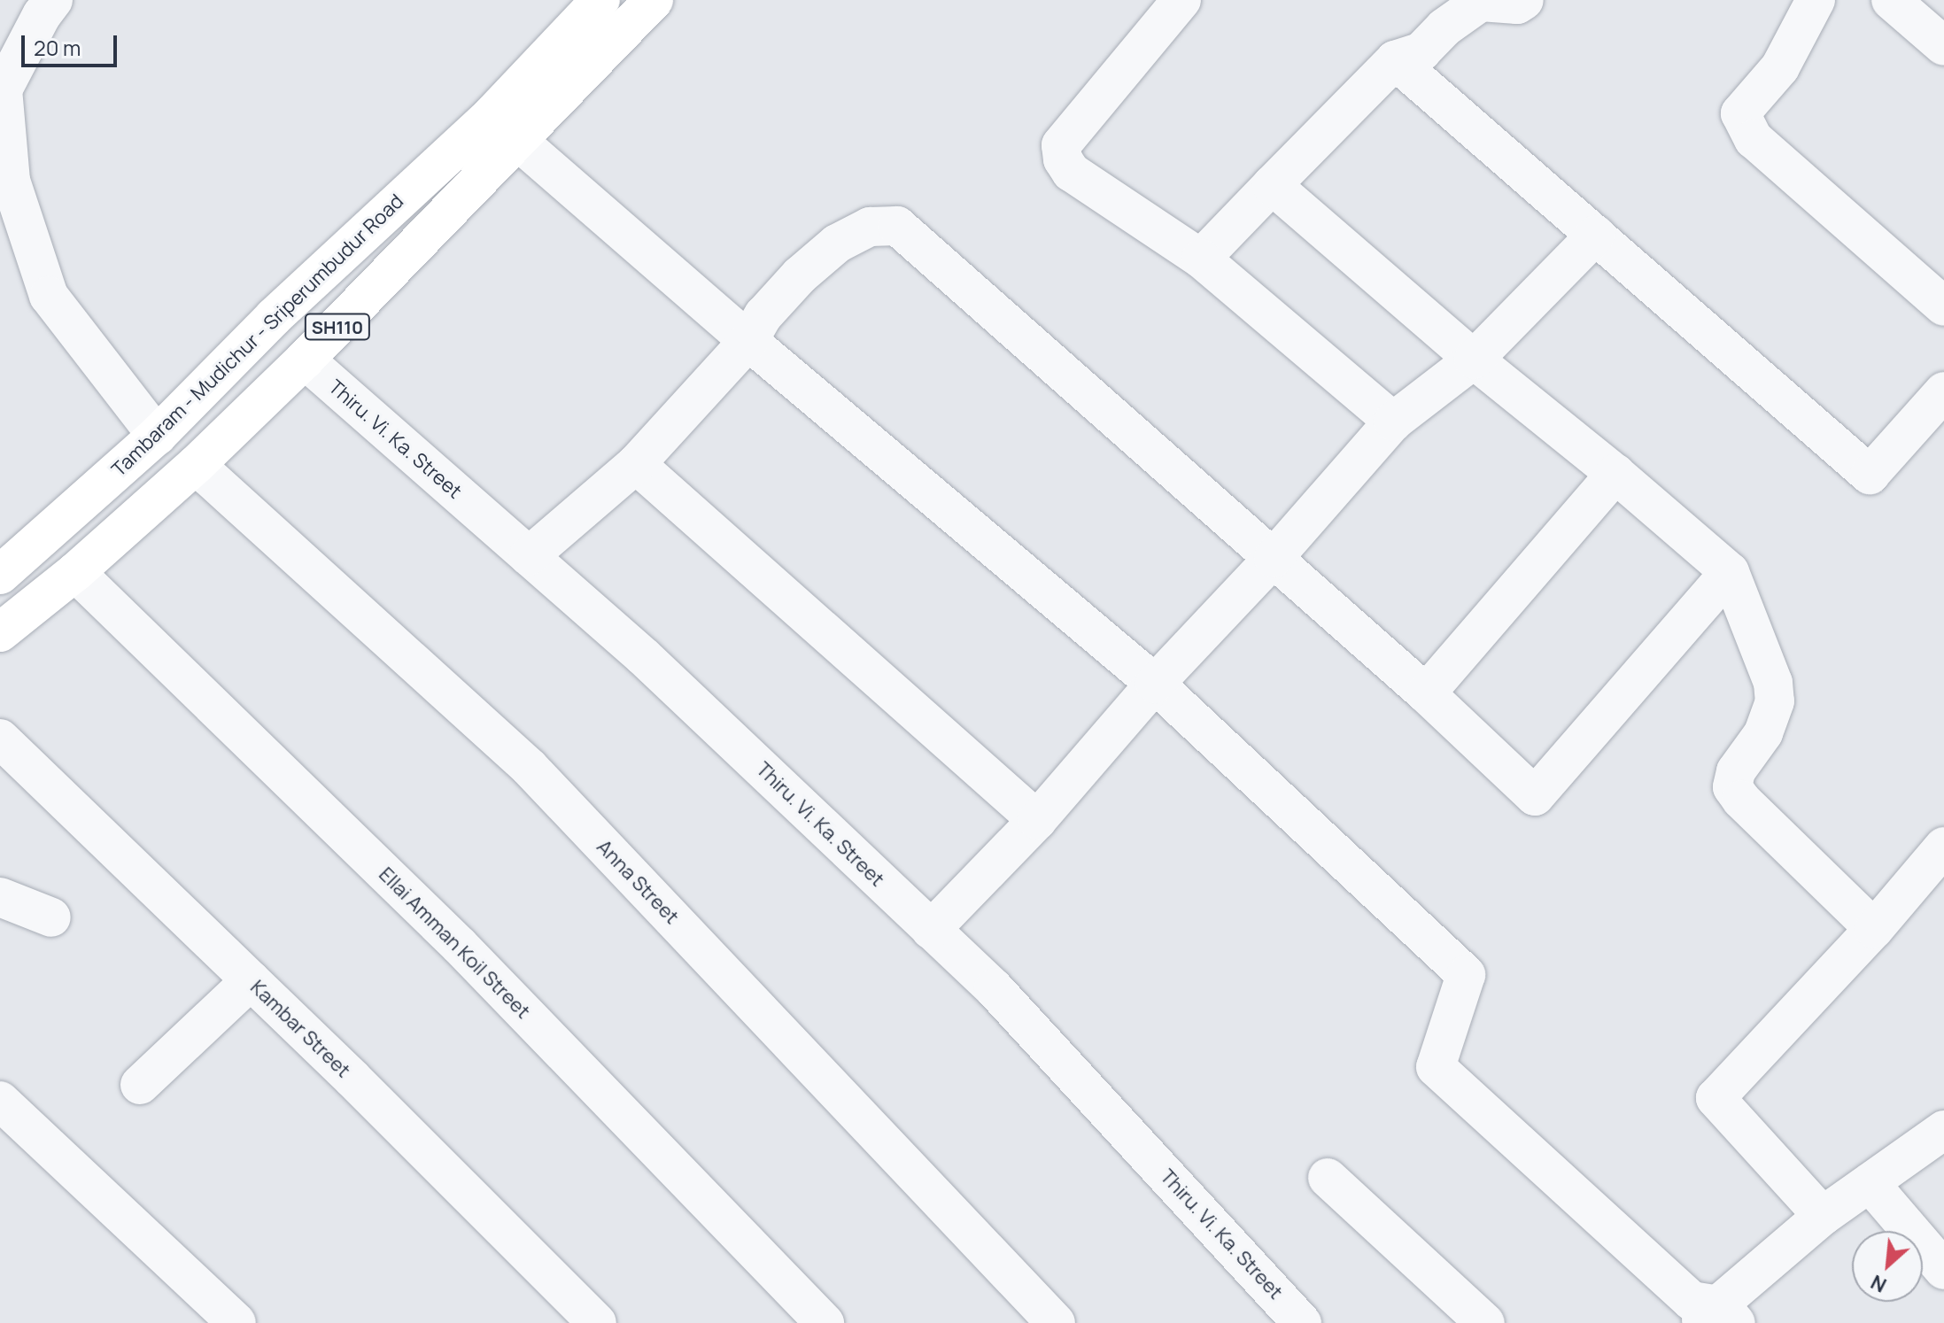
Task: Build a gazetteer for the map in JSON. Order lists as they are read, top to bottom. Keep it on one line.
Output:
{"streets":{"main road":["SH110","Tambaram - Mudichur - Sriperumbudur Road"],"street":["Thiru. Vi. Ka. Street","Anna Street","Ellai Amman Koil Street","Kambar Street"]},"crossings":[["SH110","Thiru. Vi. Ka. Street"],["SH110","Anna Street"],["SH110","Ellai Amman Koil Street"]],"scale_bar":"20 m","north":"bottom left"}
